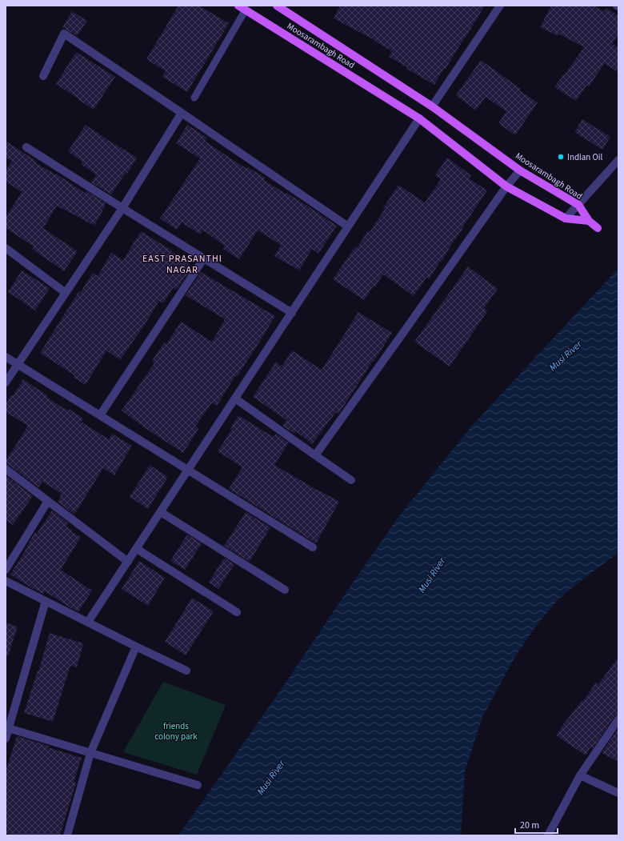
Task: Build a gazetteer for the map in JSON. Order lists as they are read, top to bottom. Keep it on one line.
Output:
{"streets":{"main road":["Moosarambagh Road"]},"districts":["EAST PRASANTHI NAGAR"],"water":["Musi River"],"parks":["friends colony park"],"places":["Indian Oil"],"scale_bar":"20 m"}
